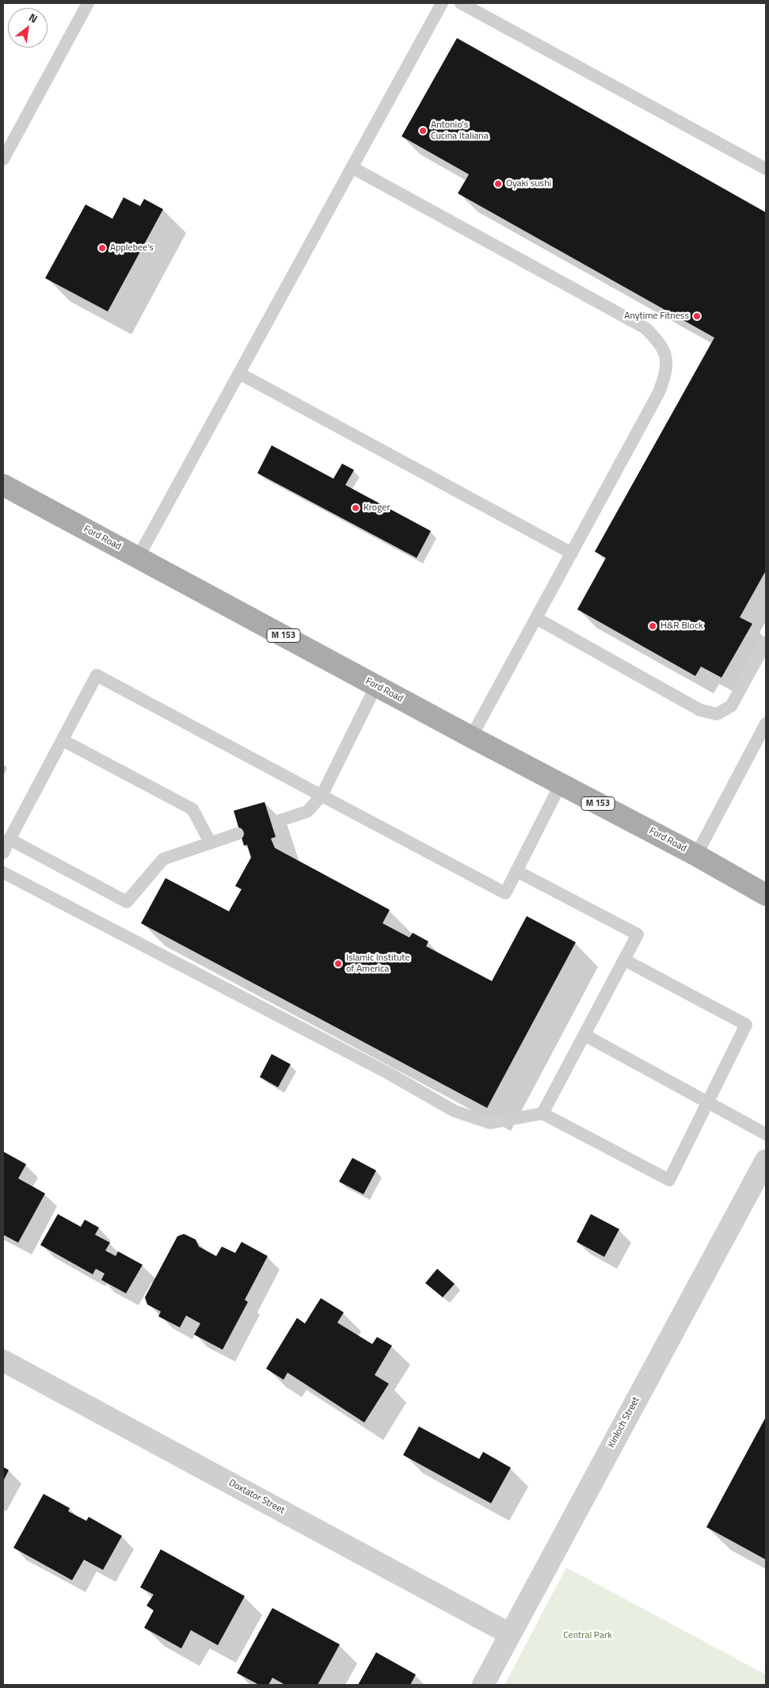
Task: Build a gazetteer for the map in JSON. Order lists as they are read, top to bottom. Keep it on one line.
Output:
{"streets":{"main road":["Ford Road","M 153"],"street":["Kinloch Street","Doxtator Street"]},"crossings":[["Kinloch Street","Doxtator Street"]],"parks":["Central Park"],"places":["Antonio's Cucina Italiana","Oyaki sushi","Applebee's","Anytime Fitness","Kroger","H&R Block","Islamic Institute of America"],"north":"top right"}
